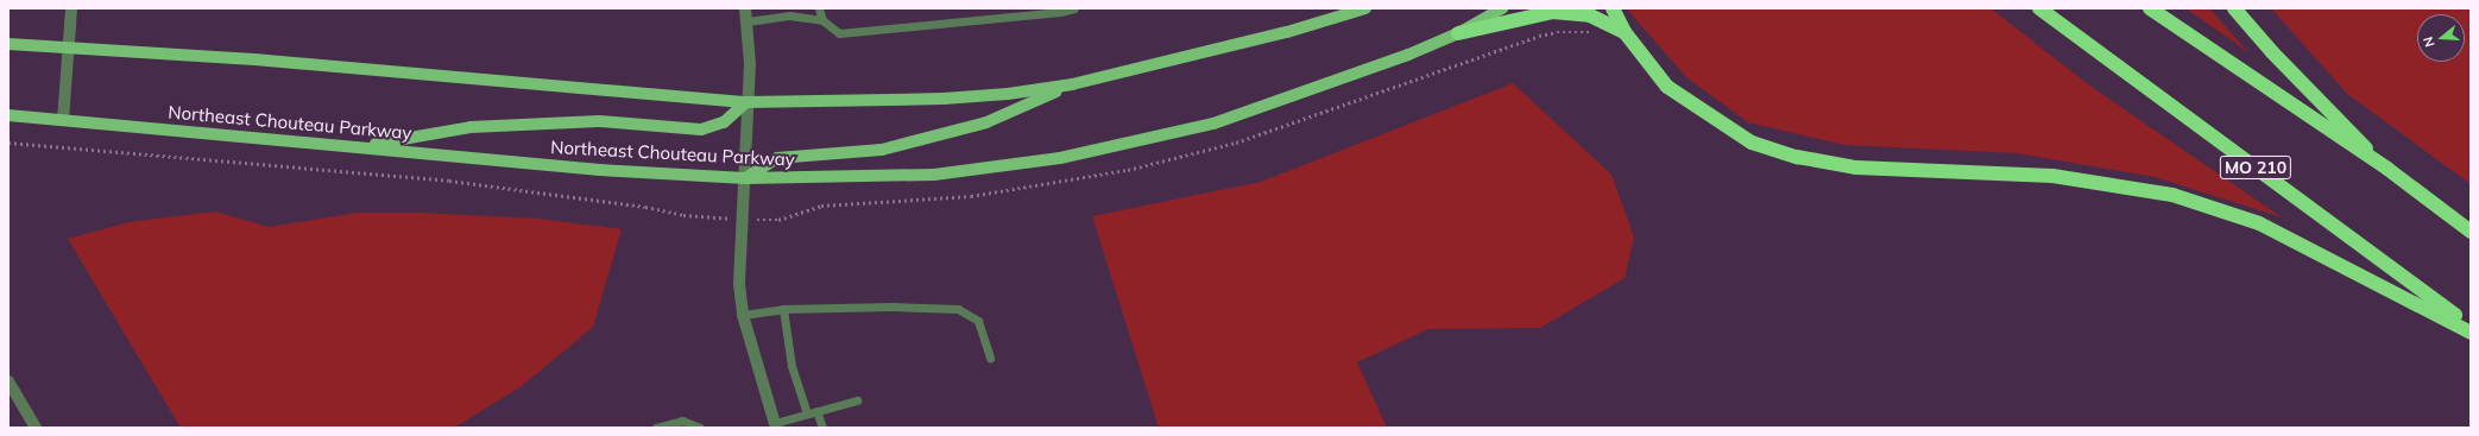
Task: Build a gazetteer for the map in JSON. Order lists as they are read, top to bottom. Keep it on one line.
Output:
{"streets":{"highway":["MO 210"],"main road":["Northeast Chouteau Parkway"]},"north":"left"}
